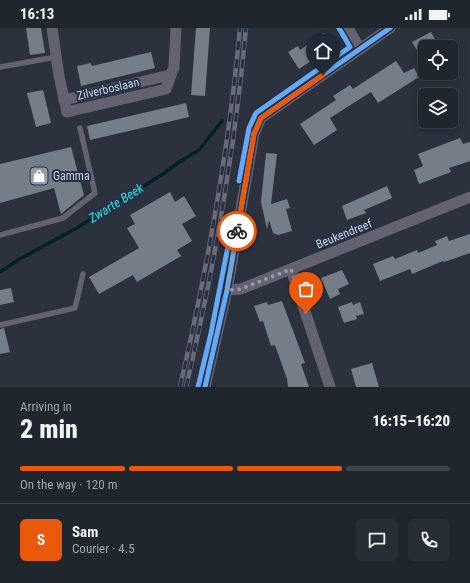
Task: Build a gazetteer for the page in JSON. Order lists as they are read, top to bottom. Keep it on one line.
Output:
{"streets":{"street":["Zilverboslaan","Beukendreef"]},"water":["Zwarte Beek"],"places":{"shop":["Gamma"]},"page":{"status":"16:13","heading":["2 min","Arriving in","16:15–16:20"],"panel":["Sam","Courier · 4.5"],"bar":"On the way · 120 m","round":"S"}}
